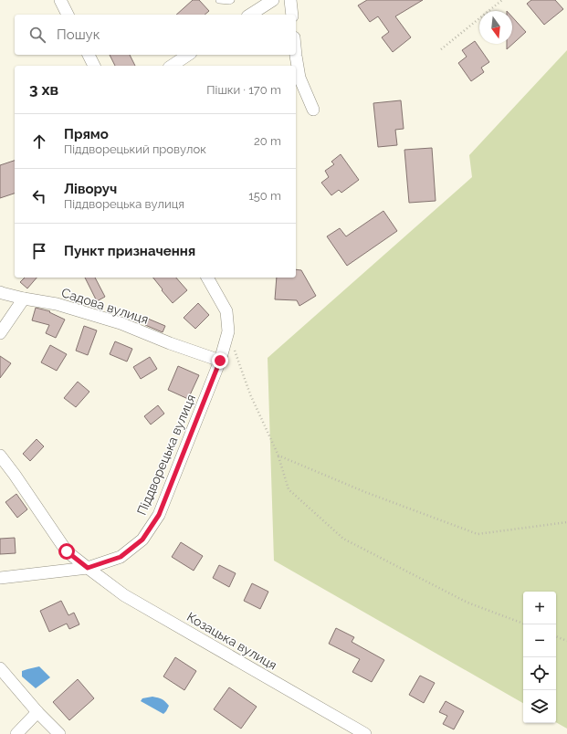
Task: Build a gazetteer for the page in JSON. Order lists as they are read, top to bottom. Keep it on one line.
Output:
{"streets":{"street":["Садова вулиця","Піддворецька вулиця","Козацька вулиця"]},"crossings":[["Садова вулиця","Піддворецька вулиця"],["Піддворецька вулиця","Козацька вулиця"]],"north":"bottom","page":{"search":"Пошук","heading":["3 хв","Пішки · 170 m"],"list":[["Прямо","Піддворецький провулок","20 m"],["Ліворуч","Піддворецька вулиця","150 m"],"Пункт призначення"],"map_buttons":["+","−"]}}
